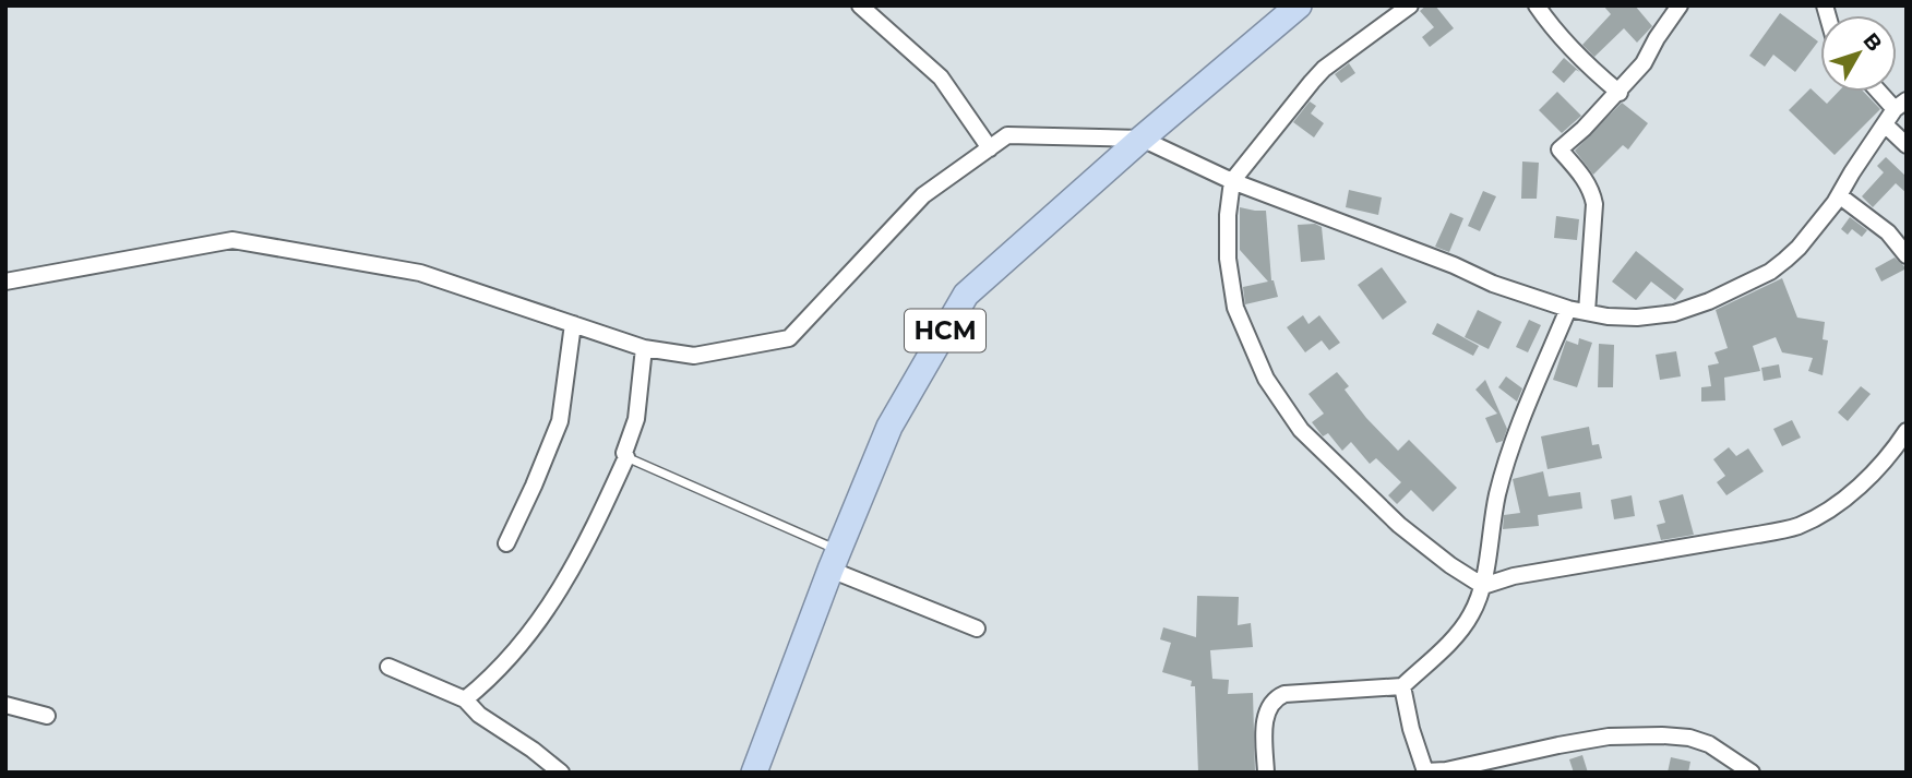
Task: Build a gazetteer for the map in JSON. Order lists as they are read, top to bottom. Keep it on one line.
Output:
{"streets":{"highway":["HCM"]},"north":"top right"}
